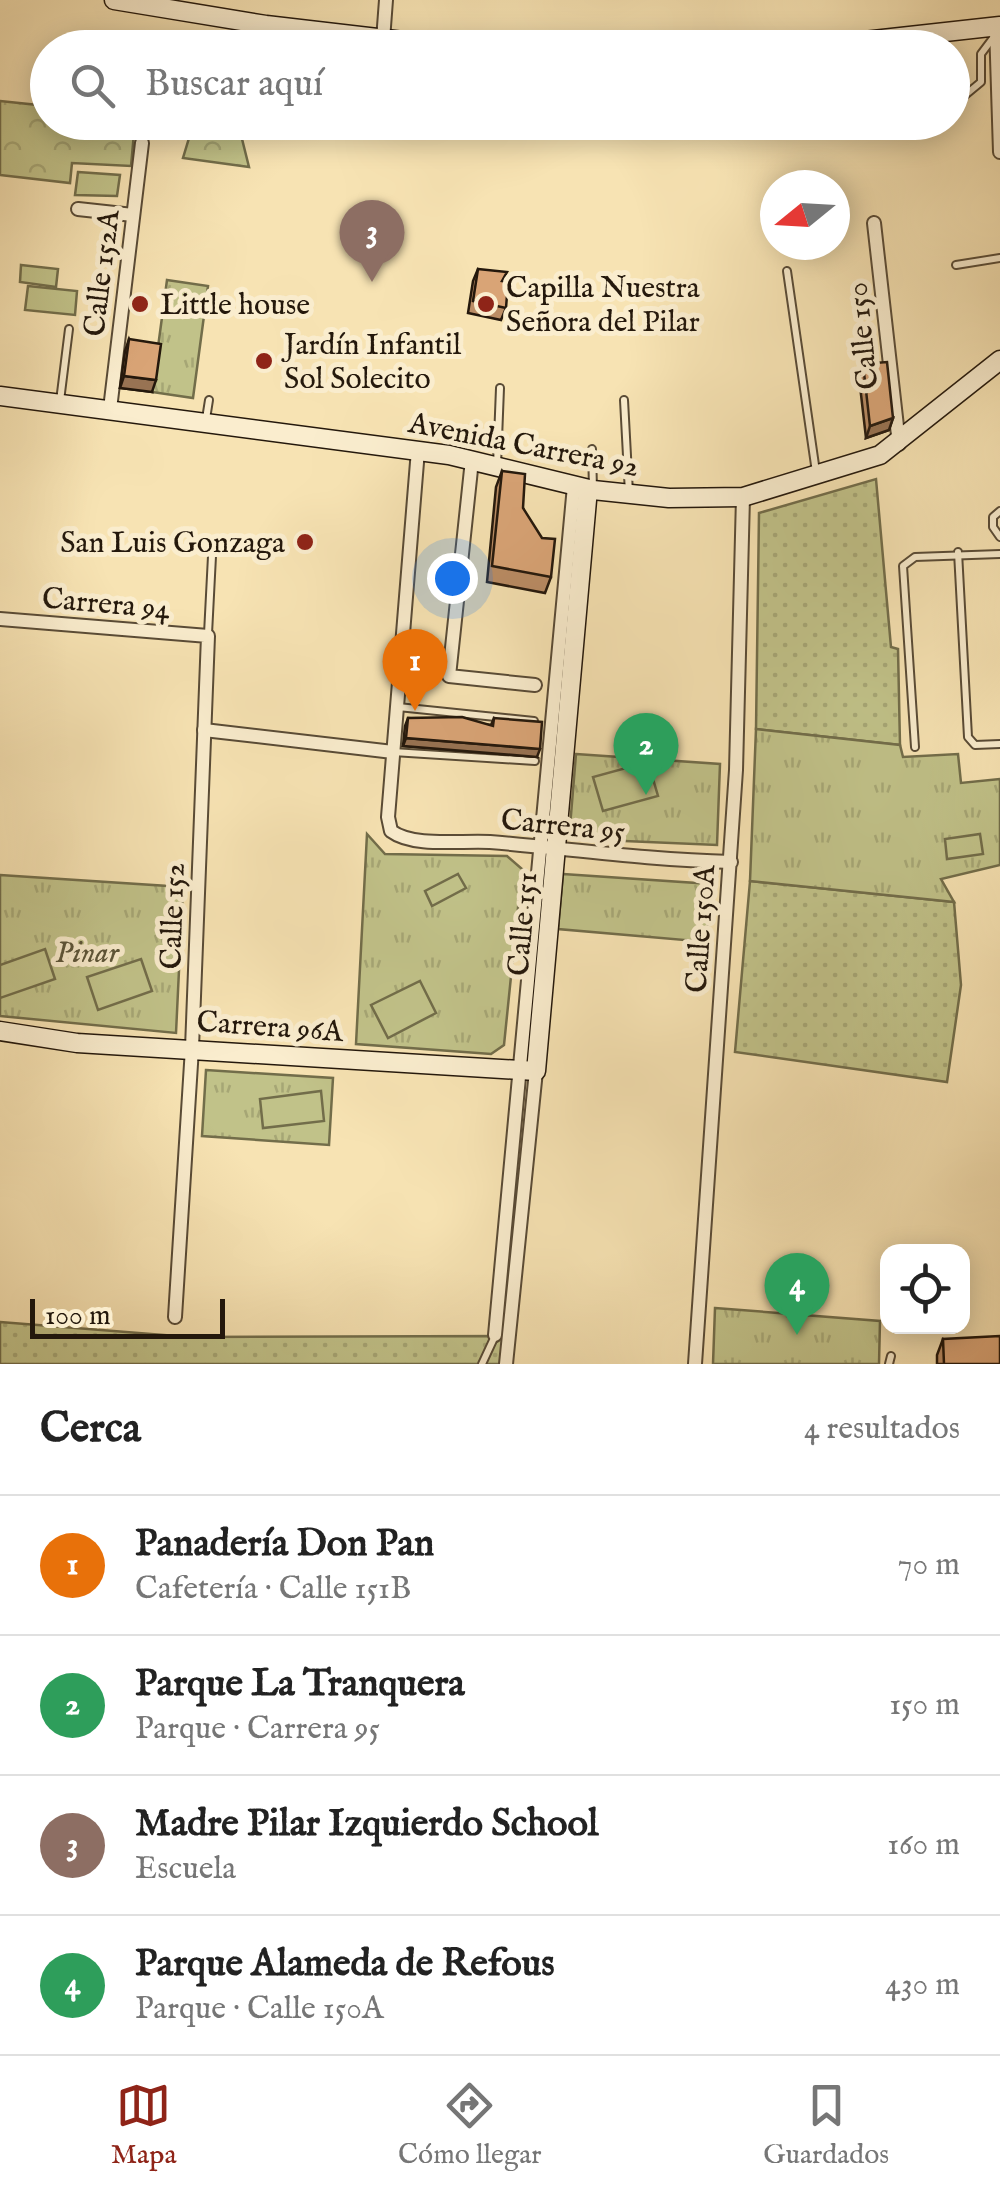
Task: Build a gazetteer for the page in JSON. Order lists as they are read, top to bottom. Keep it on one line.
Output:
{"streets":{"street":["Calle 152A","Calle 150","Avenida Carrera 92","Carrera 94","Carrera 95","Calle 152","Calle 151","Calle 150A","Carrera 96A"]},"crossings":[["Calle 152A","Avenida Carrera 92"],["Calle 150","Avenida Carrera 92"],["Avenida Carrera 92","Calle 151"],["Avenida Carrera 92","Calle 150A"],["Carrera 94","Calle 152"],["Carrera 95","Calle 151"],["Carrera 95","Calle 150A"],["Calle 152","Carrera 96A"],["Calle 151","Carrera 96A"]],"parks":["Pinar"],"places":["Little house","Capilla Nuestra Señora del Pilar","Jardín Infantil Sol Solecito","San Luis Gonzaga"],"scale_bar":"100 m","north":"left","page":{"search":"Buscar aquí","pins":["3","1","2","4"],"scale":"100 m","heading":["Cerca","4 resultados"],"list":[{"mark":"1","name":"Panadería Don Pan","note":"Cafetería · Calle 151B","value":"70 m"},{"mark":"2","name":"Parque La Tranquera","note":"Parque · Carrera 95","value":"150 m"},{"mark":"3","name":"Madre Pilar Izquierdo School","note":"Escuela","value":"160 m"},{"mark":"4","name":"Parque Alameda de Refous","note":"Parque · Calle 150A","value":"430 m"}],"nav":["Mapa","Cómo llegar","Guardados"]}}
